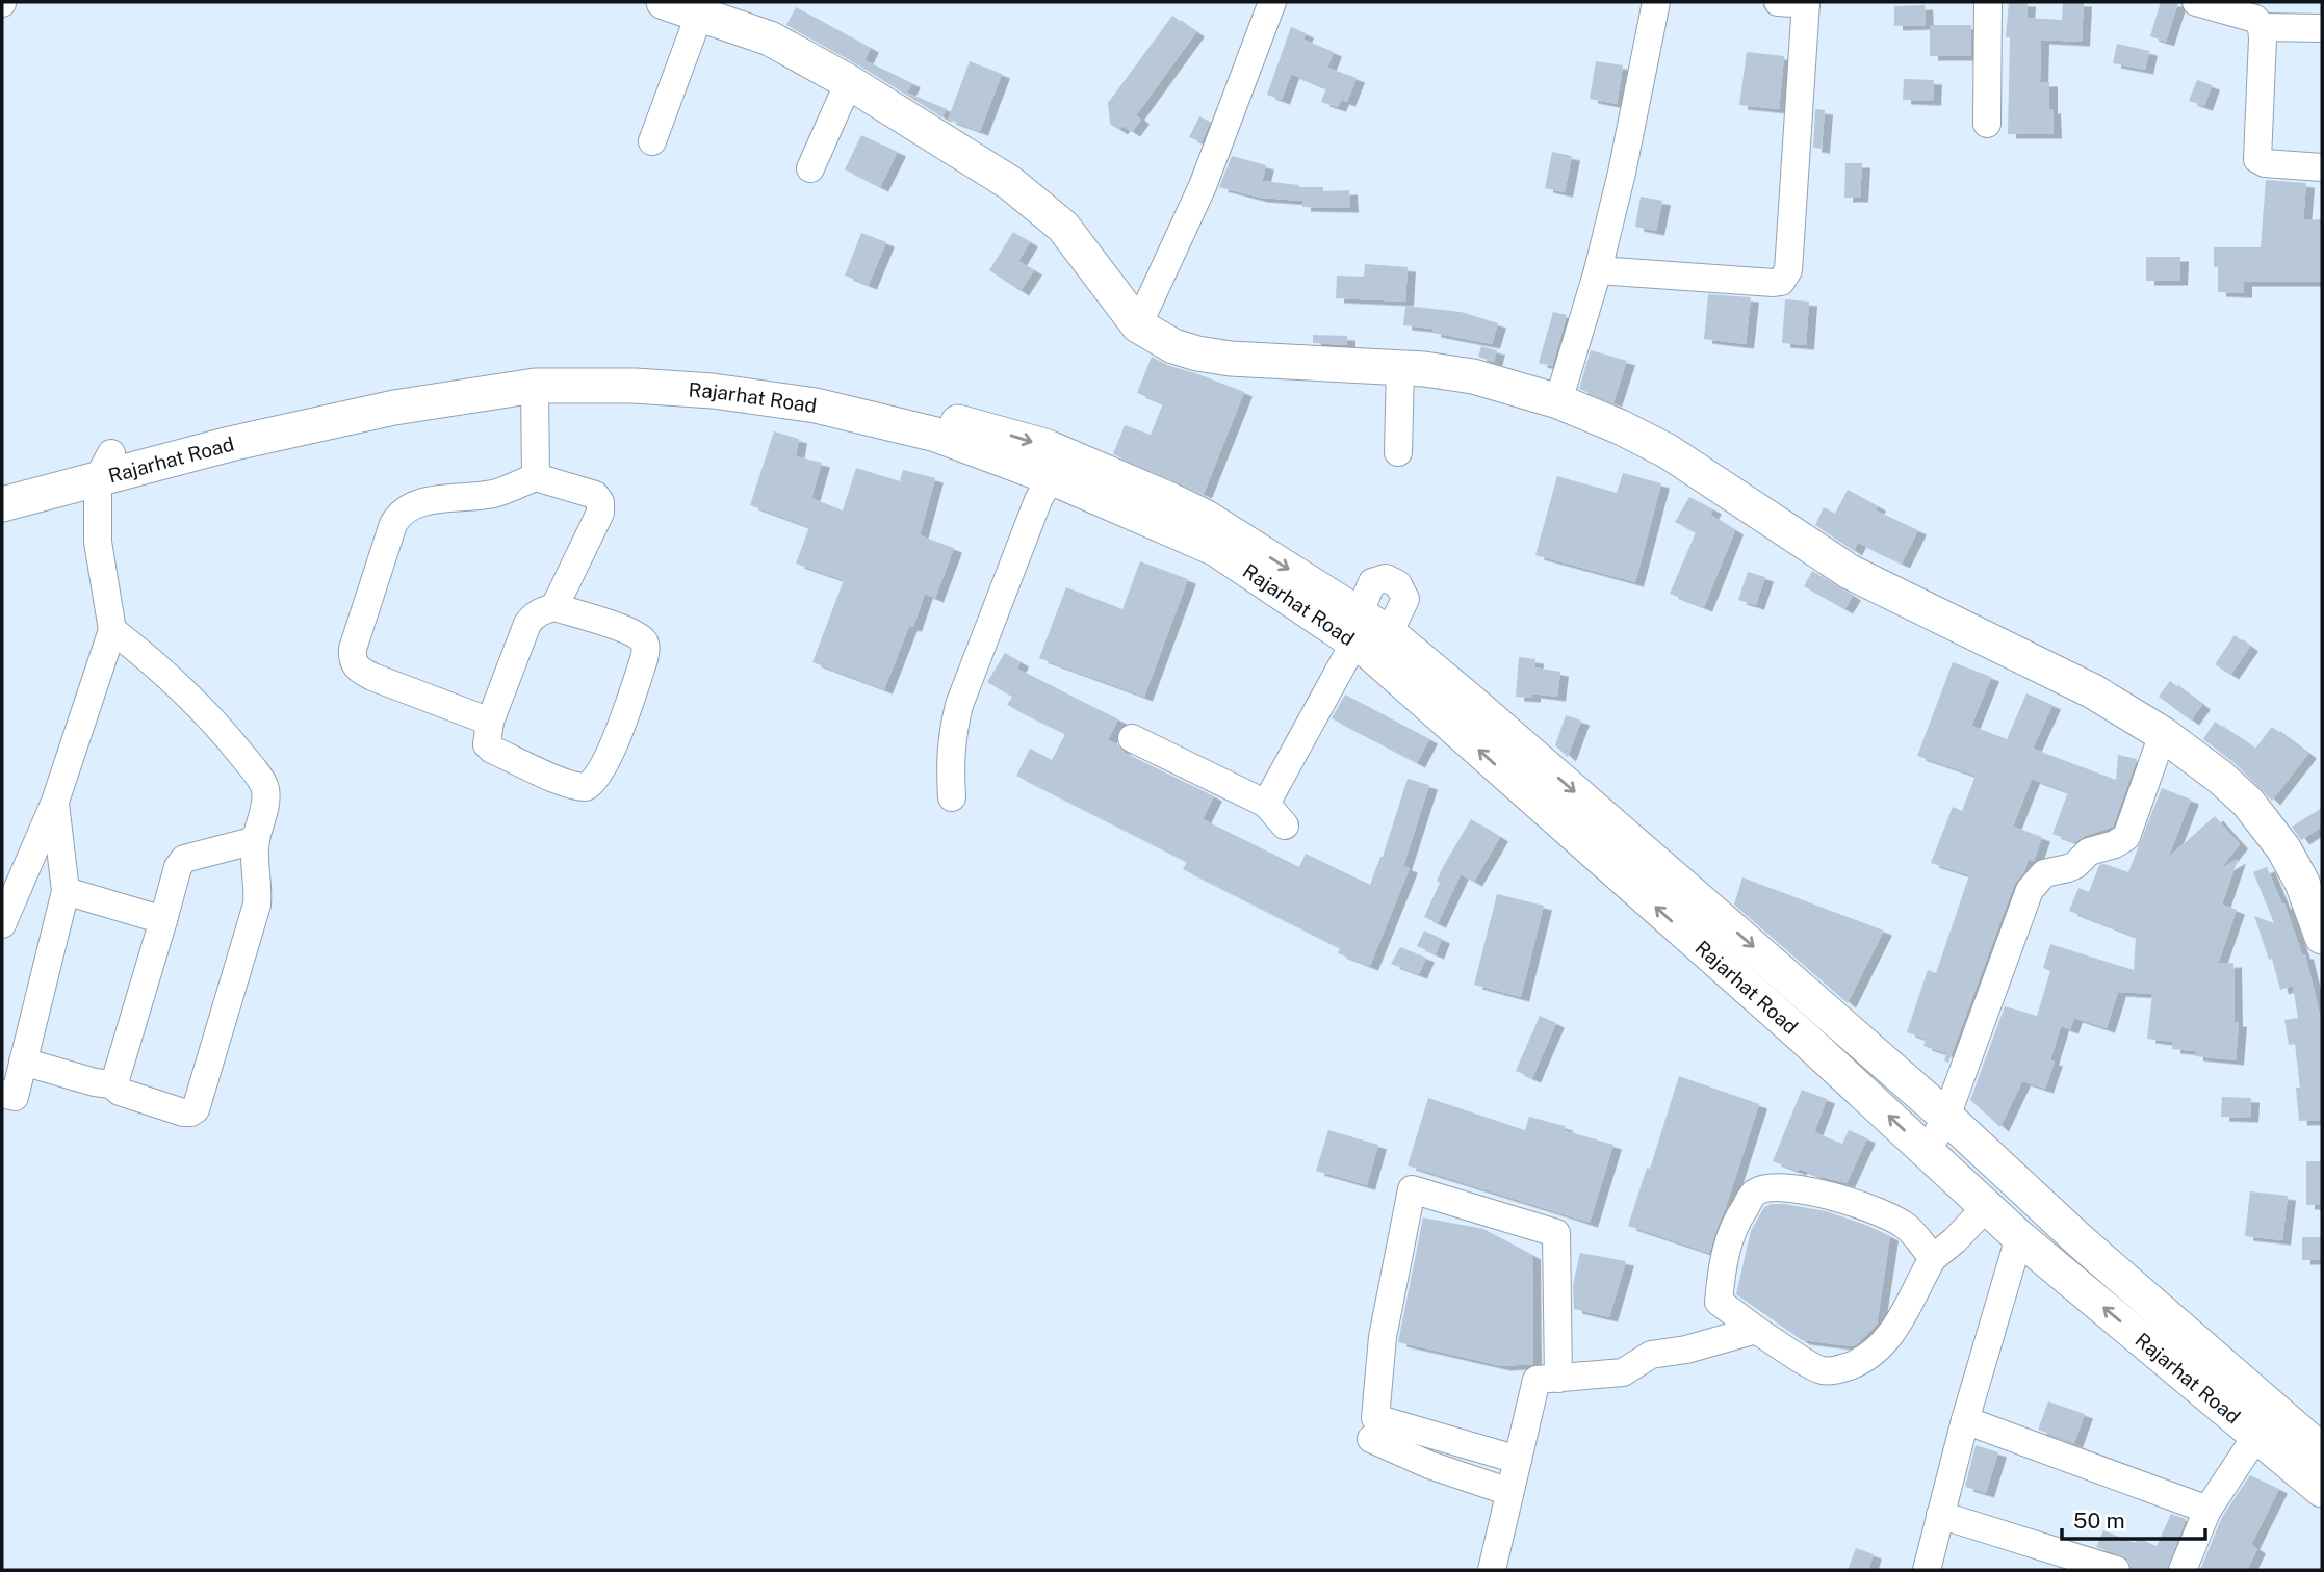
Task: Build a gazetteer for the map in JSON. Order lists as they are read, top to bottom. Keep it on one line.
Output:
{"streets":{"main road":["Rajarhat Road"]},"scale_bar":"50 m"}
